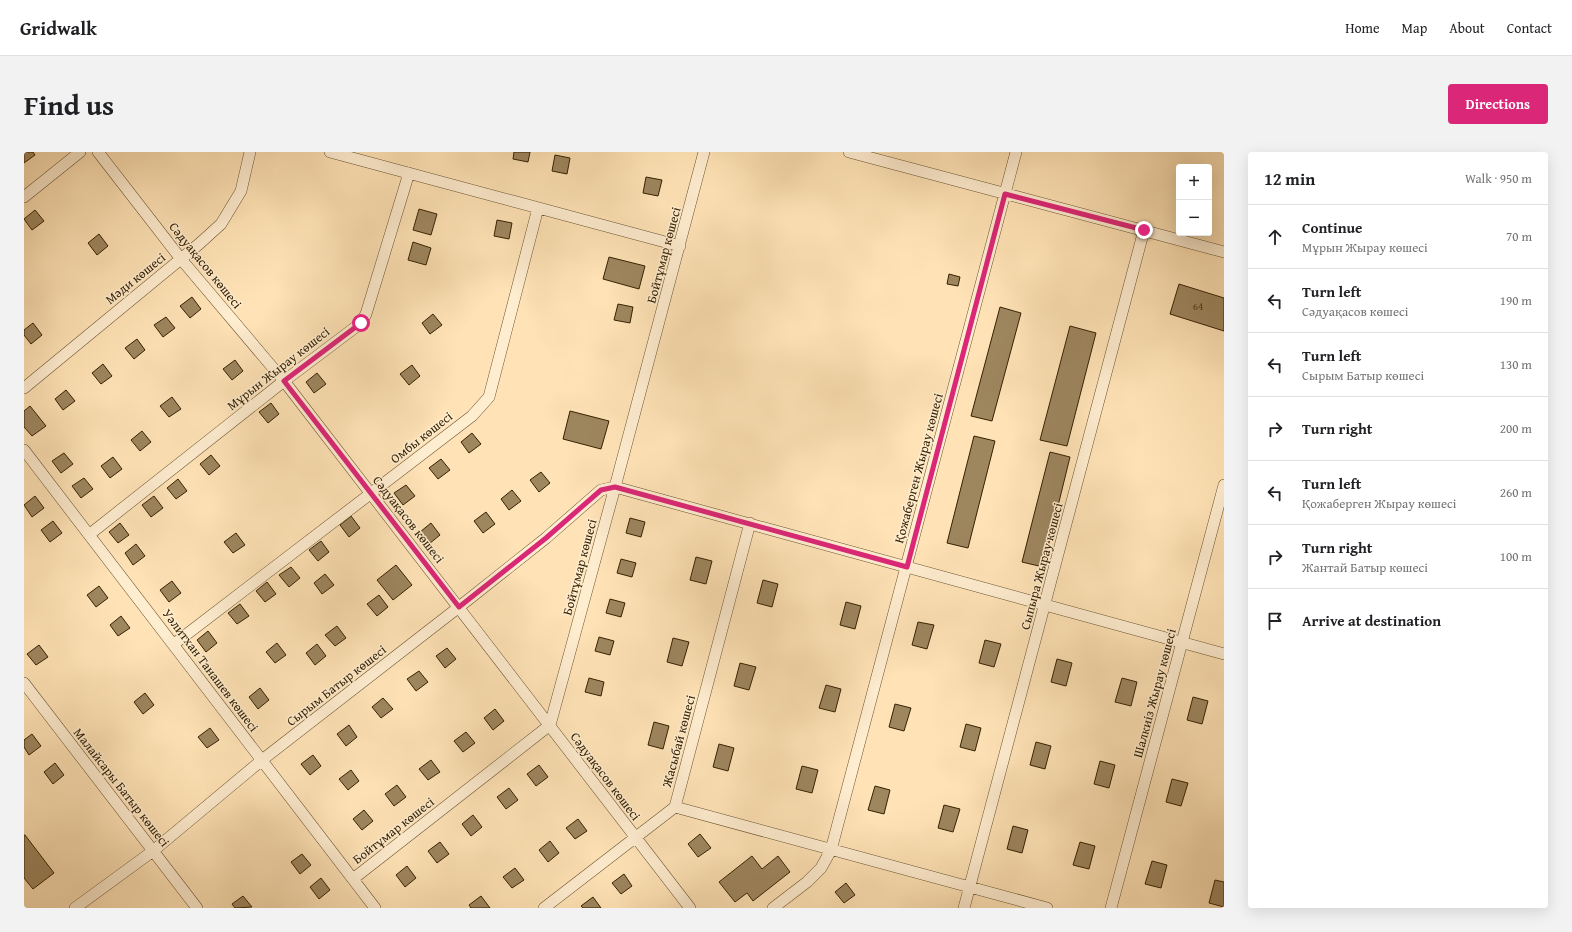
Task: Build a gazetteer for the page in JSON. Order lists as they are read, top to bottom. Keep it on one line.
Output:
{"streets":{"street":["Бойтұмар көшесі","Сәдуақасов көшесі","Мәди көшесі","Мұрын Жырау көшесі","Омбы көшесі","Қожаберген Жырау көшесі","Сыпыра Жырау көшесі","Уәлитхан Танашев көшесі","Сырым Батыр көшесі","Шалкиіз Жырау көшесі","Жасыбай көшесі","Малайсары Батыр көшесі"]},"crossings":[["Бойтұмар көшесі","Сәдуақасов көшесі"],["Бойтұмар көшесі","Уәлитхан Танашев көшесі"],["Бойтұмар көшесі","Сырым Батыр көшесі"],["Сәдуақасов көшесі","Мәди көшесі"],["Сәдуақасов көшесі","Мұрын Жырау көшесі"],["Сәдуақасов көшесі","Омбы көшесі"],["Сәдуақасов көшесі","Сырым Батыр көшесі"],["Сәдуақасов көшесі","Жасыбай көшесі"],["Мұрын Жырау көшесі","Уәлитхан Танашев көшесі"],["Омбы көшесі","Уәлитхан Танашев көшесі"],["Уәлитхан Танашев көшесі","Сырым Батыр көшесі"],["Сырым Батыр көшесі","Малайсары Батыр көшесі"]],"house_numbers":["64"],"page":{"header":"Gridwalk","nav":["Home","Map","About","Contact"],"title":"Find us","buttons":"Directions","heading":["12 min","Walk · 950 m"],"map_buttons":["+","−"],"list":[["Continue","Мұрын Жырау көшесі","70 m"],["Turn left","Сәдуақасов көшесі","190 m"],["Turn left","Сырым Батыр көшесі","130 m"],["Turn right","200 m"],["Turn left","Қожаберген Жырау көшесі","260 m"],["Turn right","Жантай Батыр көшесі","100 m"],"Arrive at destination"]}}
